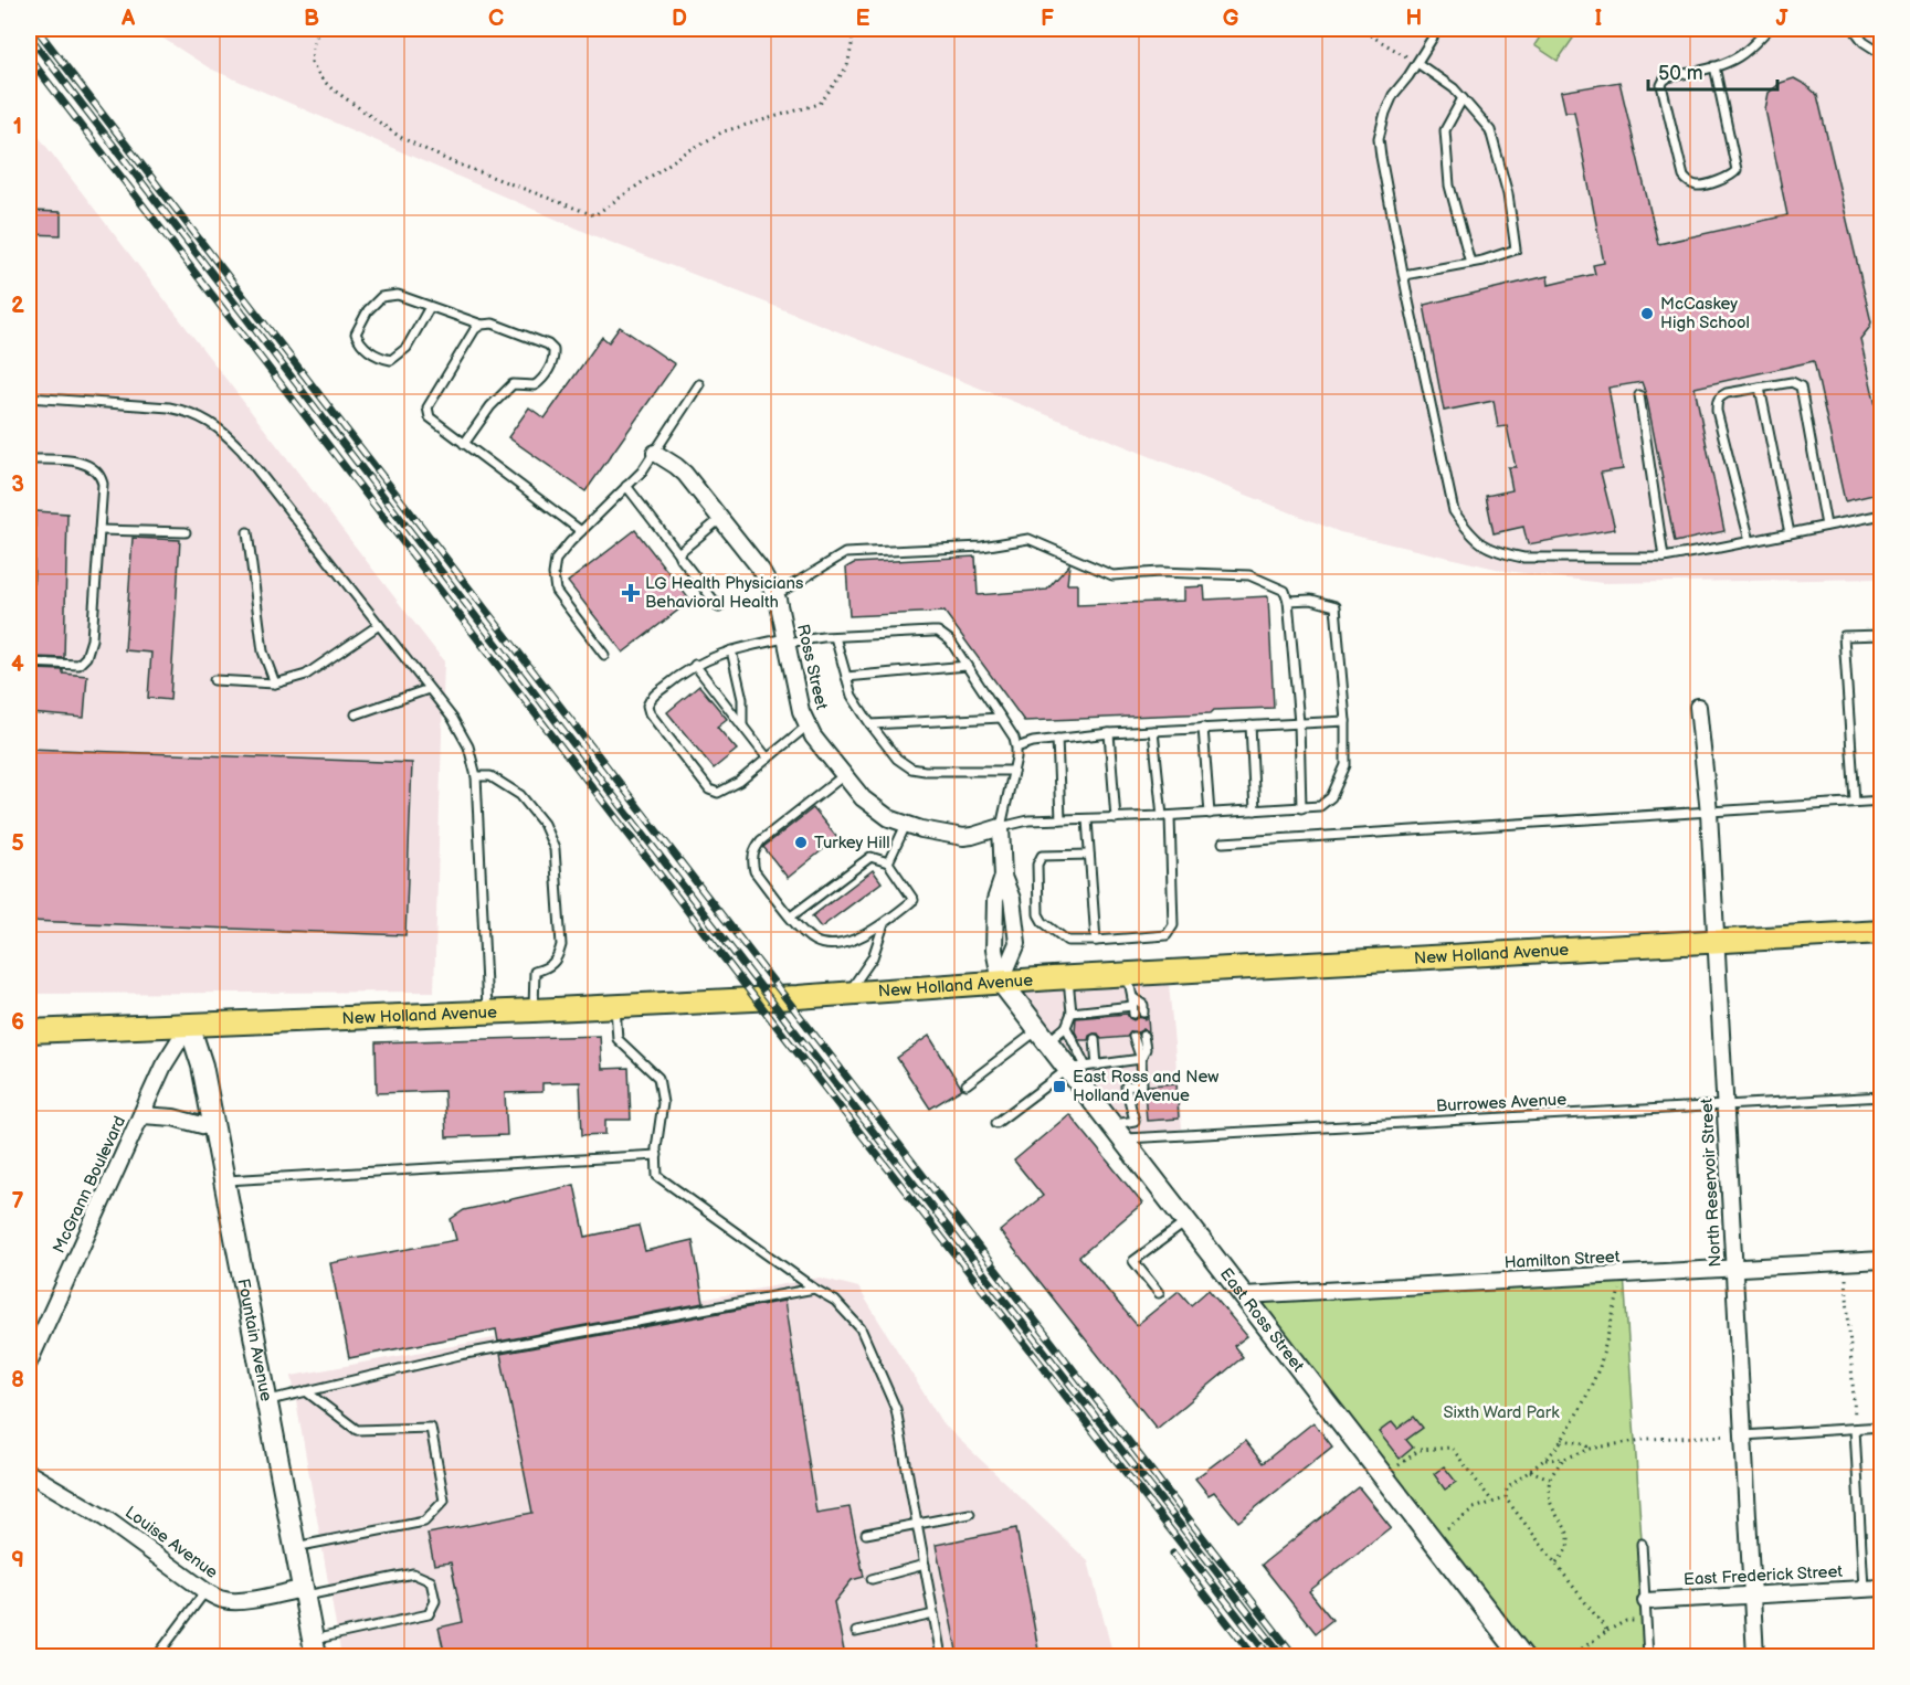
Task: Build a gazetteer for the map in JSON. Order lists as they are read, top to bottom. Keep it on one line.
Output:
{"streets":{"main road":["New Holland Avenue"],"street":["Ross Street","North Reservoir Street","McGrann Boulevard","Hamilton Street","East Ross Street","Fountain Avenue","Louise Avenue","East Frederick Street"],"lane":["Burrowes Avenue"]},"crossings":[["New Holland Avenue","North Reservoir Street"],["New Holland Avenue","McGrann Boulevard"],["New Holland Avenue","East Ross Street"],["New Holland Avenue","Fountain Avenue"],["Burrowes Avenue","North Reservoir Street"],["Burrowes Avenue","East Ross Street"],["North Reservoir Street","Hamilton Street"],["North Reservoir Street","East Frederick Street"],["McGrann Boulevard","Fountain Avenue"],["Hamilton Street","East Ross Street"],["Fountain Avenue","Louise Avenue"]],"parks":["Sixth Ward Park"],"places":{"other":["McCaskey High School","Turkey Hill"],"health":["LG Health Physicians Behavioral Health"],"transit":["East Ross and New Holland Avenue"]},"scale_bar":"50 m","grid":{"columns":["A","B","C","D","E","F","G","H","I","J"],"rows":["1","2","3","4","5","6","7","8","9"]}}
